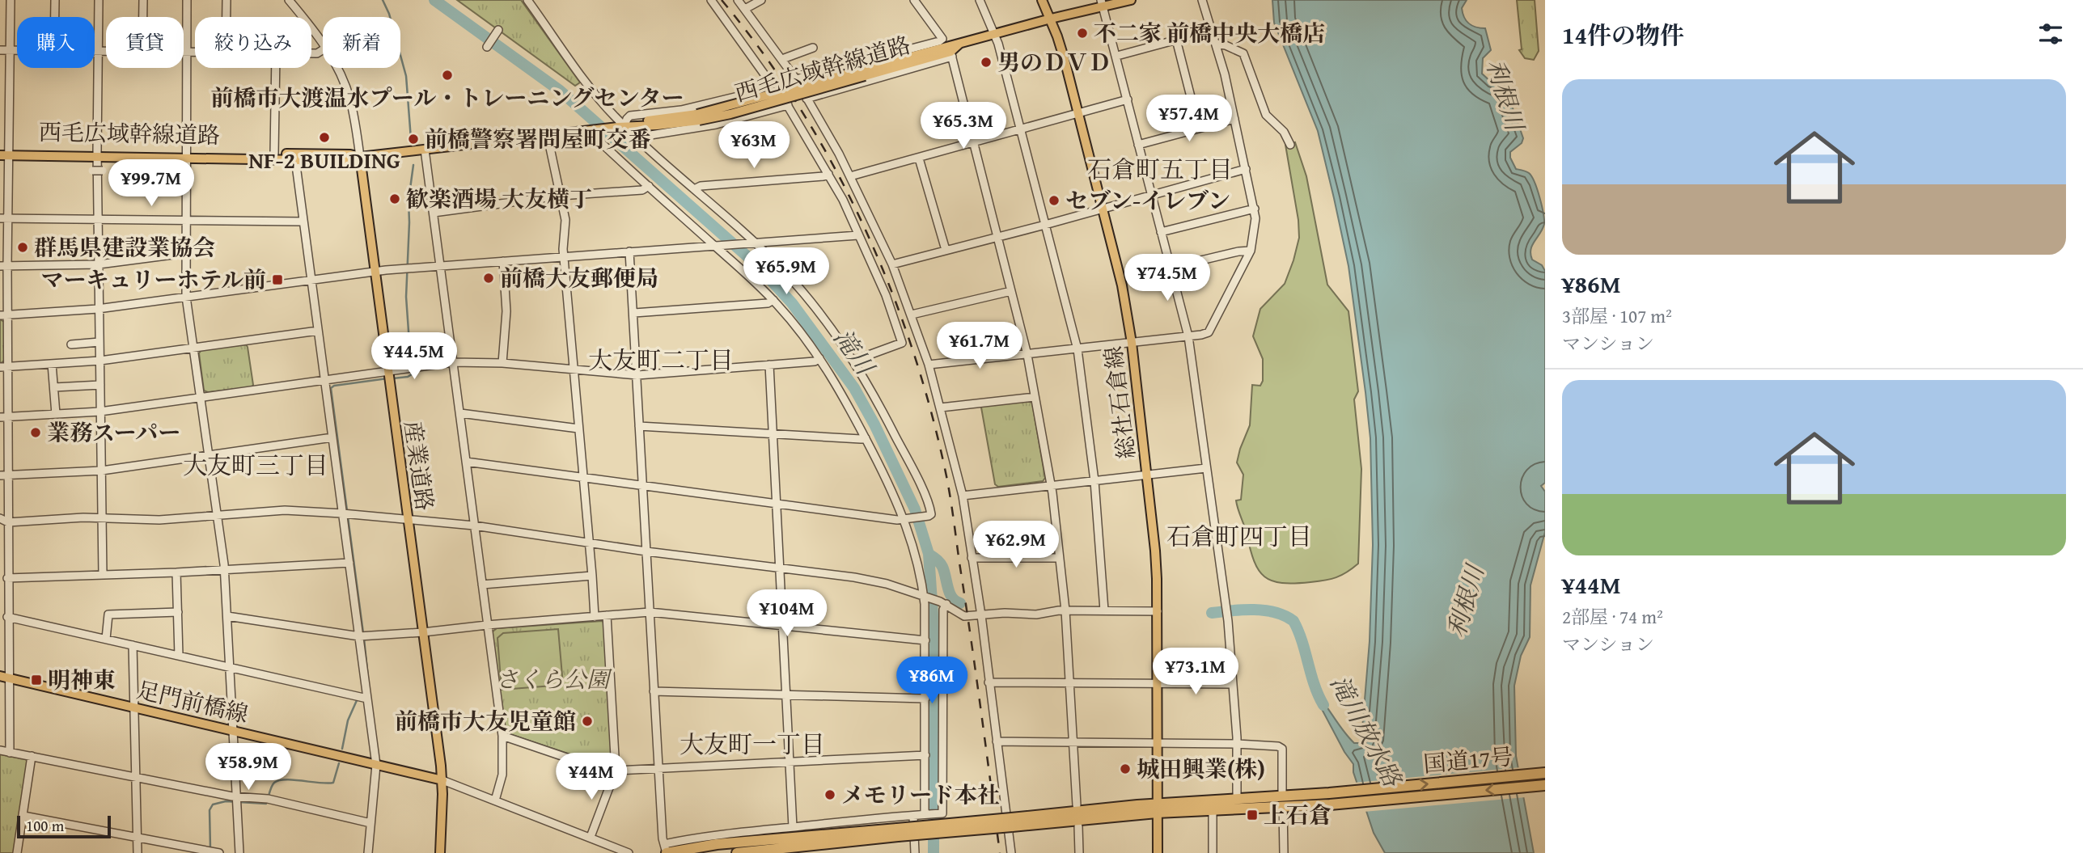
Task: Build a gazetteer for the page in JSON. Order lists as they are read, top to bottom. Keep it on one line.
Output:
{"streets":{"highway":["国道17号"],"main road":["西毛広域幹線道路","総社石倉線","産業道路","足門前橋線"]},"crossings":[["西毛広域幹線道路","総社石倉線"],["西毛広域幹線道路","産業道路"],["総社石倉線","国道17号"],["産業道路","足門前橋線"]],"districts":["石倉町五丁目","大友町二丁目","大友町三丁目","石倉町四丁目","大友町一丁目"],"water":["利根川","滝川","滝川放水路"],"parks":["さくら公園"],"places":{"other":["不二家 前橋中央大橋店","男のＤＶＤ","前橋市大渡温水プール・トレーニングセンター","NF-2 BUILDING","前橋警察署問屋町交番","歓楽酒場 大友横丁","セブン-イレブン","群馬県建設業協会","前橋大友郵便局","業務スーパー","前橋市大友児童館","城田興業(株)","メモリード本社"],"transit":["マーキュリーホテル前","明神東","上石倉"]},"scale_bar":"100 m","page":{"heading":"14件の物件","chip":["購入","賃貸","絞り込み","新着"],"list":[{"name":"¥86M","note":"3部屋 · 107 m² · マンション"},{"name":"¥44M","note":"2部屋 · 74 m² · マンション"}],"price":["¥57.4M","¥65.3M","¥63M","¥99.7M","¥65.9M","¥74.5M","¥61.7M","¥44.5M","¥62.9M","¥104M","¥73.1M","¥86M","¥58.9M","¥44M"],"scale":"100 m"}}
